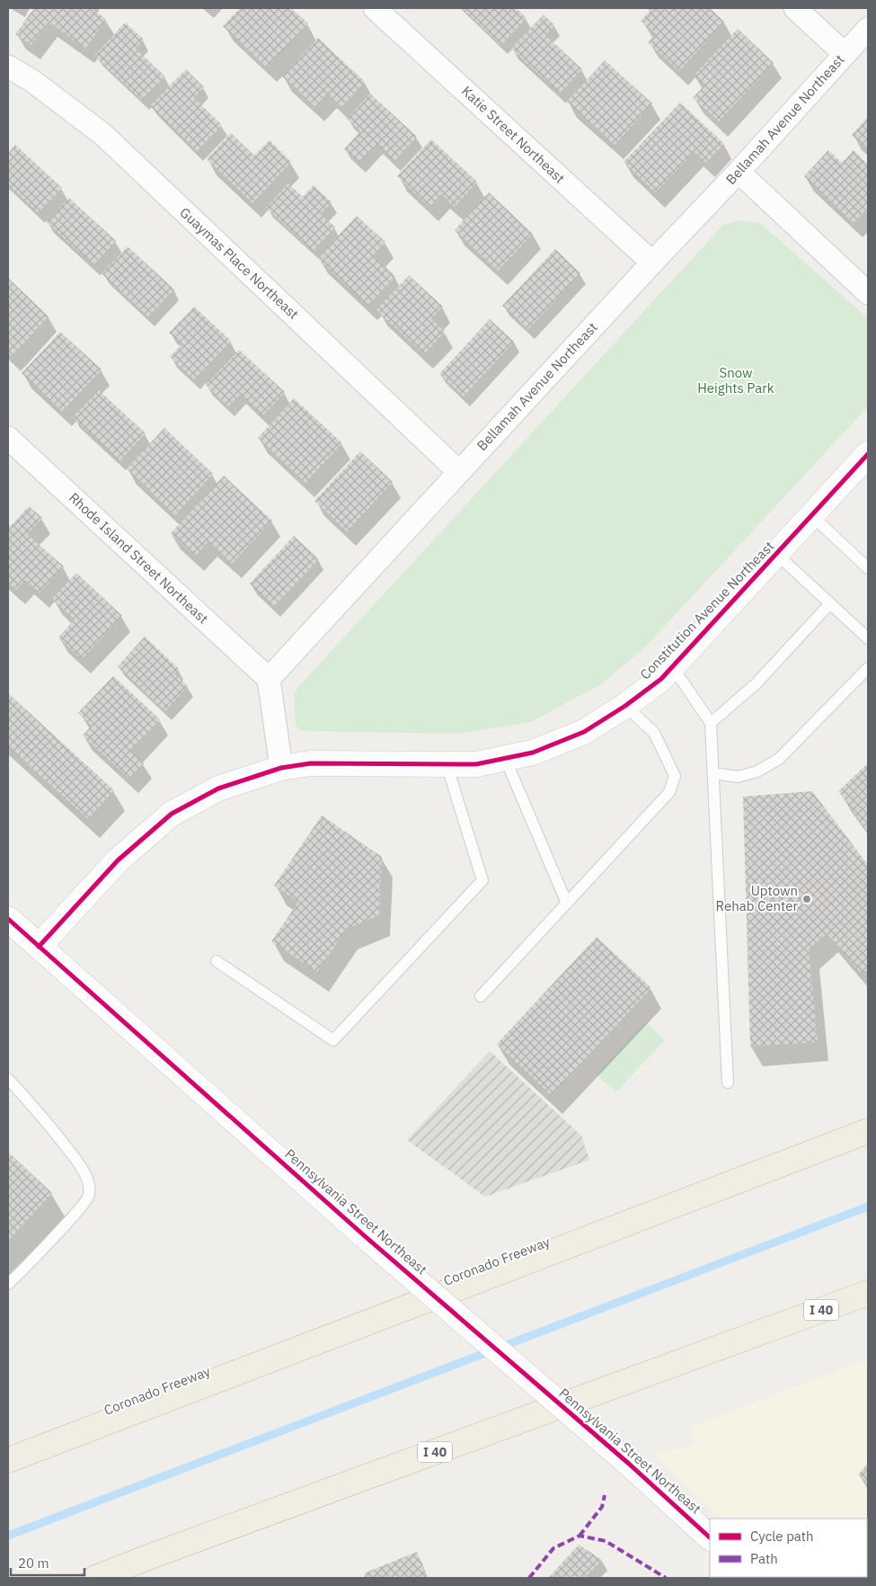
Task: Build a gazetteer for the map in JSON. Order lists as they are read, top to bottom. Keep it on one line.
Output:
{"streets":{"highway":["Coronado Freeway","I 40"],"street":["Bellamah Avenue Northeast","Katie Street Northeast","Guaymas Place Northeast","Rhode Island Street Northeast","Constitution Avenue Northeast","Pennsylvania Street Northeast"]},"crossings":[["Bellamah Avenue Northeast","Katie Street Northeast"],["Bellamah Avenue Northeast","Guaymas Place Northeast"],["Bellamah Avenue Northeast","Rhode Island Street Northeast"],["Constitution Avenue Northeast","Pennsylvania Street Northeast"]],"parks":["Snow Heights Park"],"places":["Uptown Rehab Center"],"legend":["Cycle path","Path"],"scale_bar":"20 m"}
